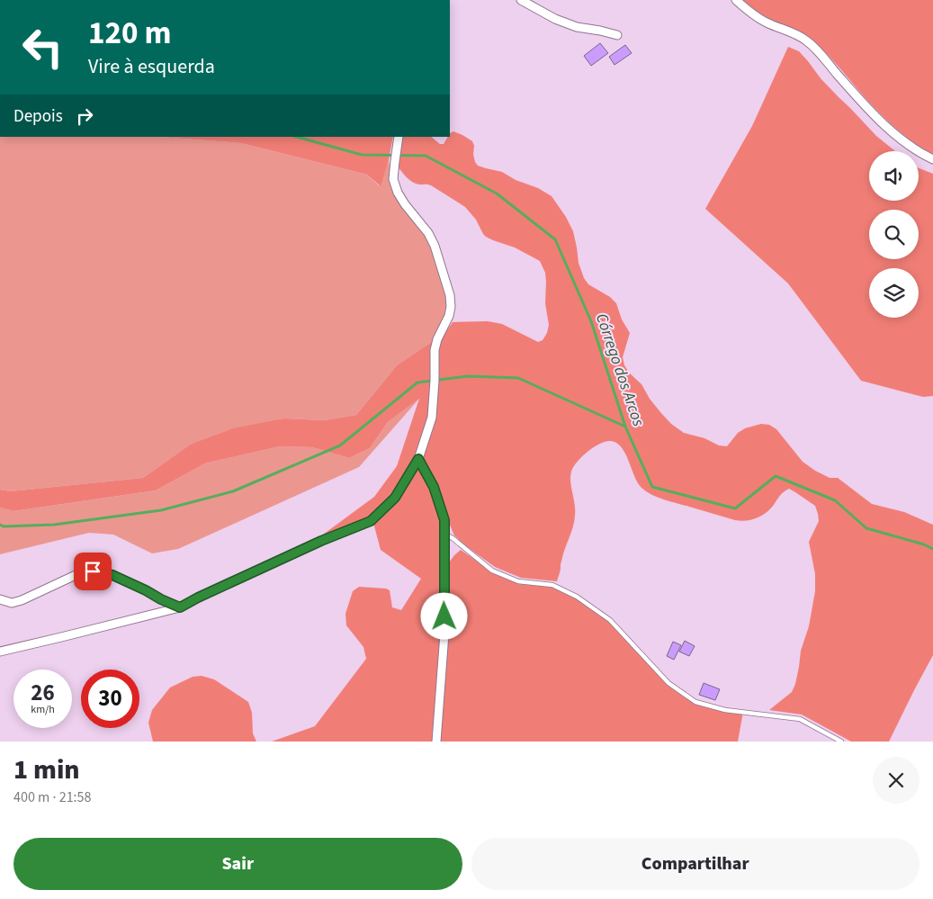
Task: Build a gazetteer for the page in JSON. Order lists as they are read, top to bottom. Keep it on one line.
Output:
{"water":["Córrego dos Arcos"],"page":{"turn":["120 m","Vire à esquerda"],"then":"Depois","speed":"26 km/h","limit":"30","heading":["1 min","400 m · 21:58"],"buttons":["Sair","Compartilhar"]}}
